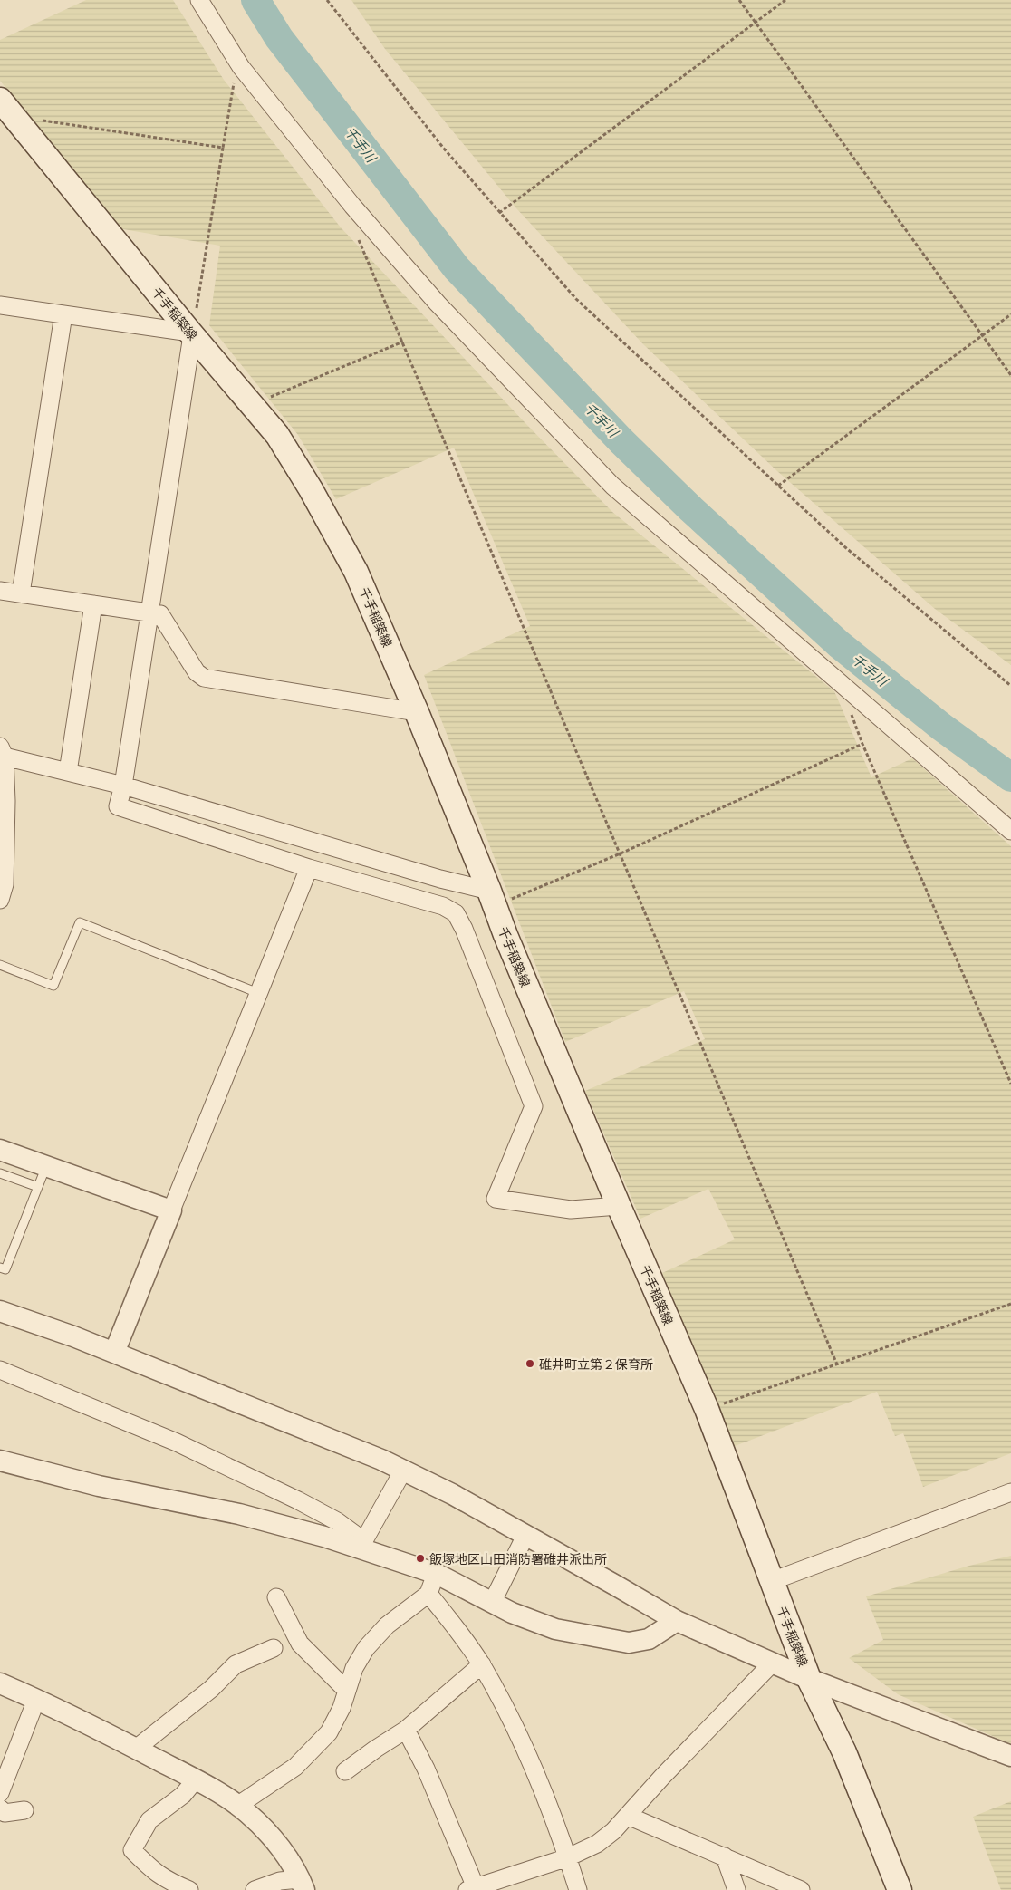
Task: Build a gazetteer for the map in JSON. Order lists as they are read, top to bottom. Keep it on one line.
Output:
{"streets":{"main road":["千手稲築線"]},"water":["千手川"],"places":["碓井町立第２保育所","飯塚地区山田消防署碓井派出所"]}
